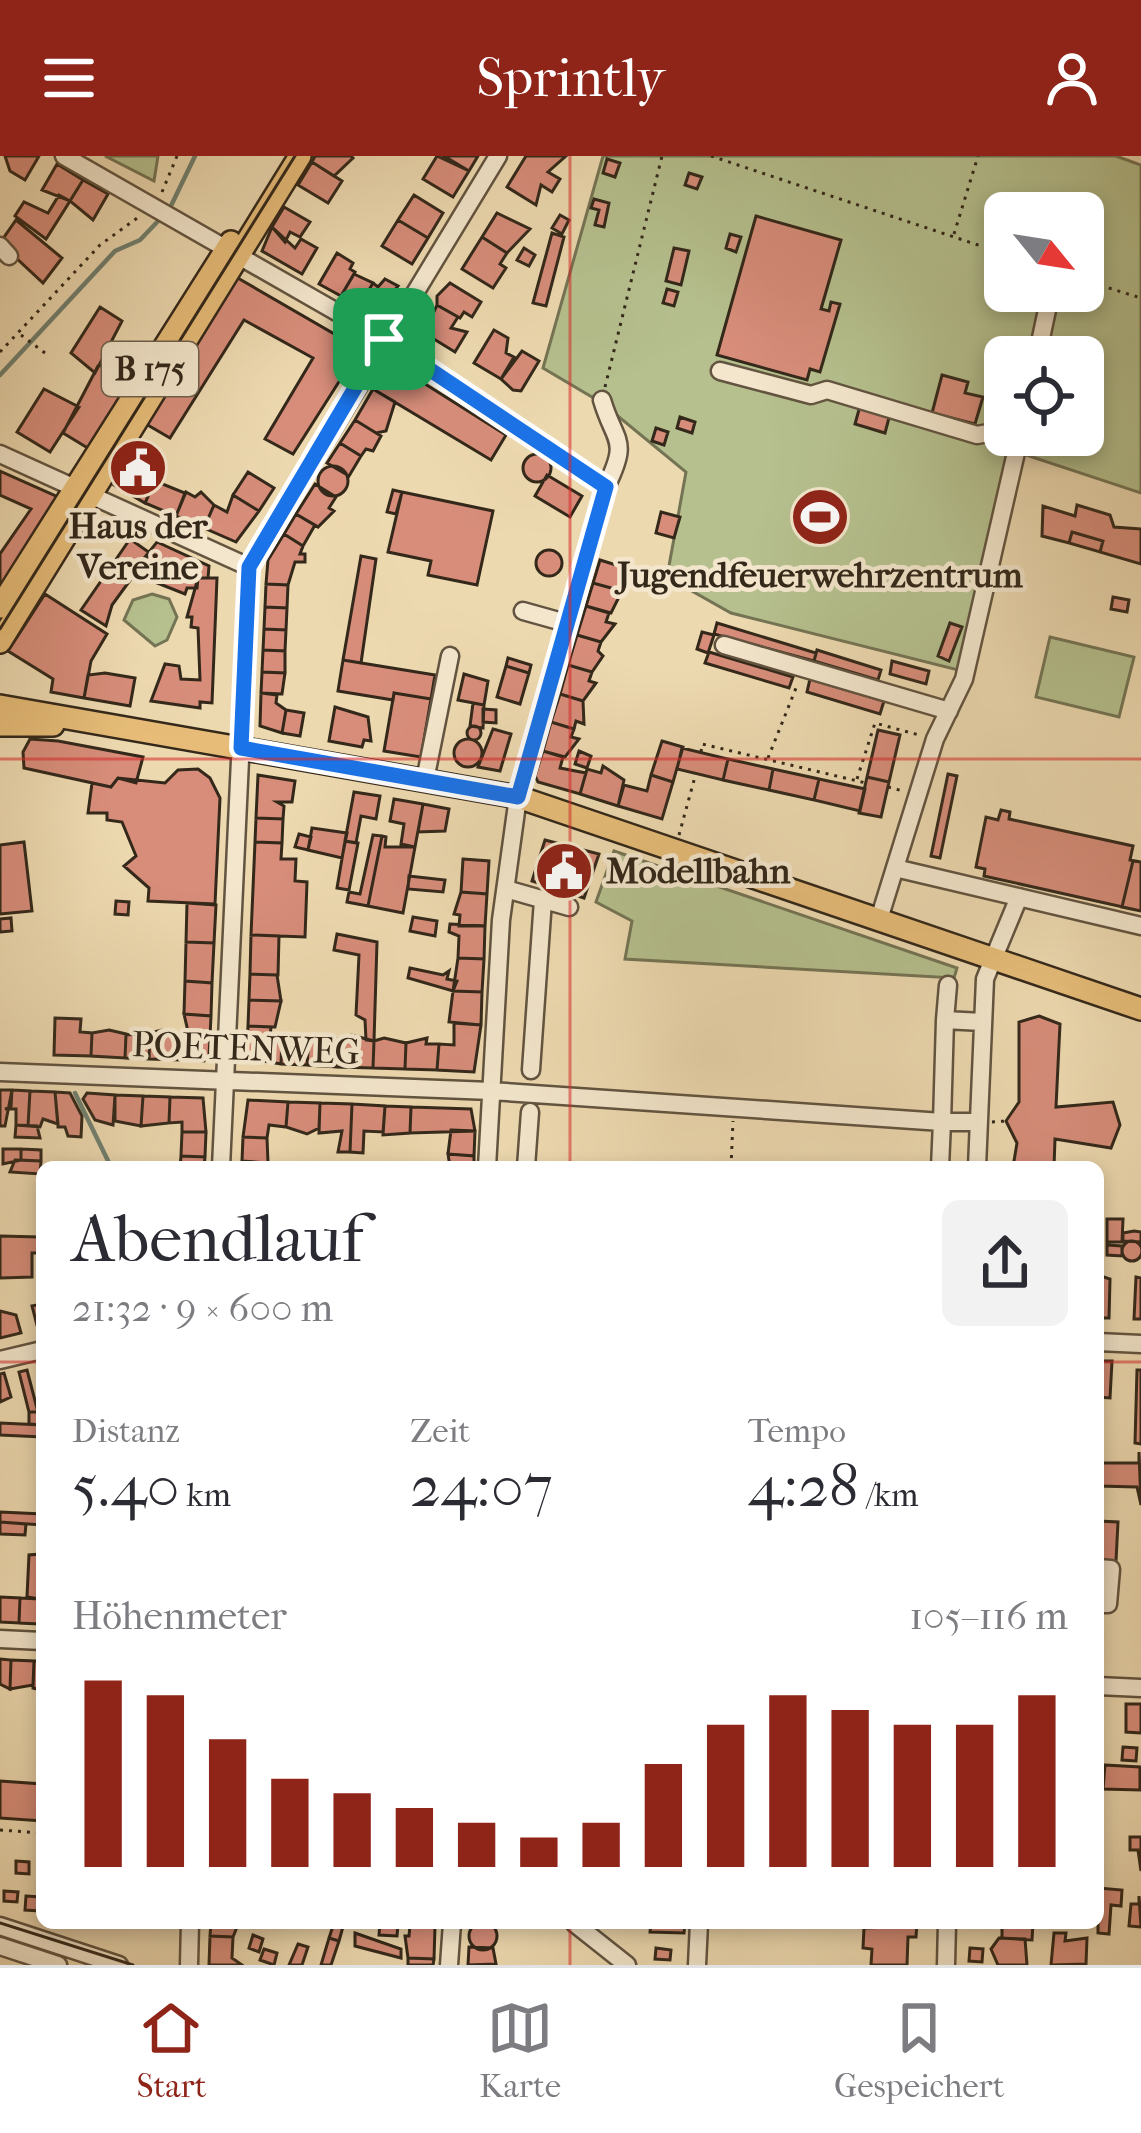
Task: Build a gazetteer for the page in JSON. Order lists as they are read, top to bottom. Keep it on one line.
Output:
{"streets":{"main road":["B 175"],"street":["POETENWEG"]},"places":{"public building":["Haus der Vereine","Modellbahn"],"sports":["Jugendfeuerwehrzentrum"]},"north":"bottom right","page":{"header":"Sprintly","heading":["Abendlauf","21:32 · 9 × 600 m"],"stats":[["Distanz","5.40 km"],["Zeit","24:07"],["Tempo","4:28 /km"]],"chart":["Höhenmeter","105–116 m"],"tabs":["Start","Karte","Gespeichert"]}}
